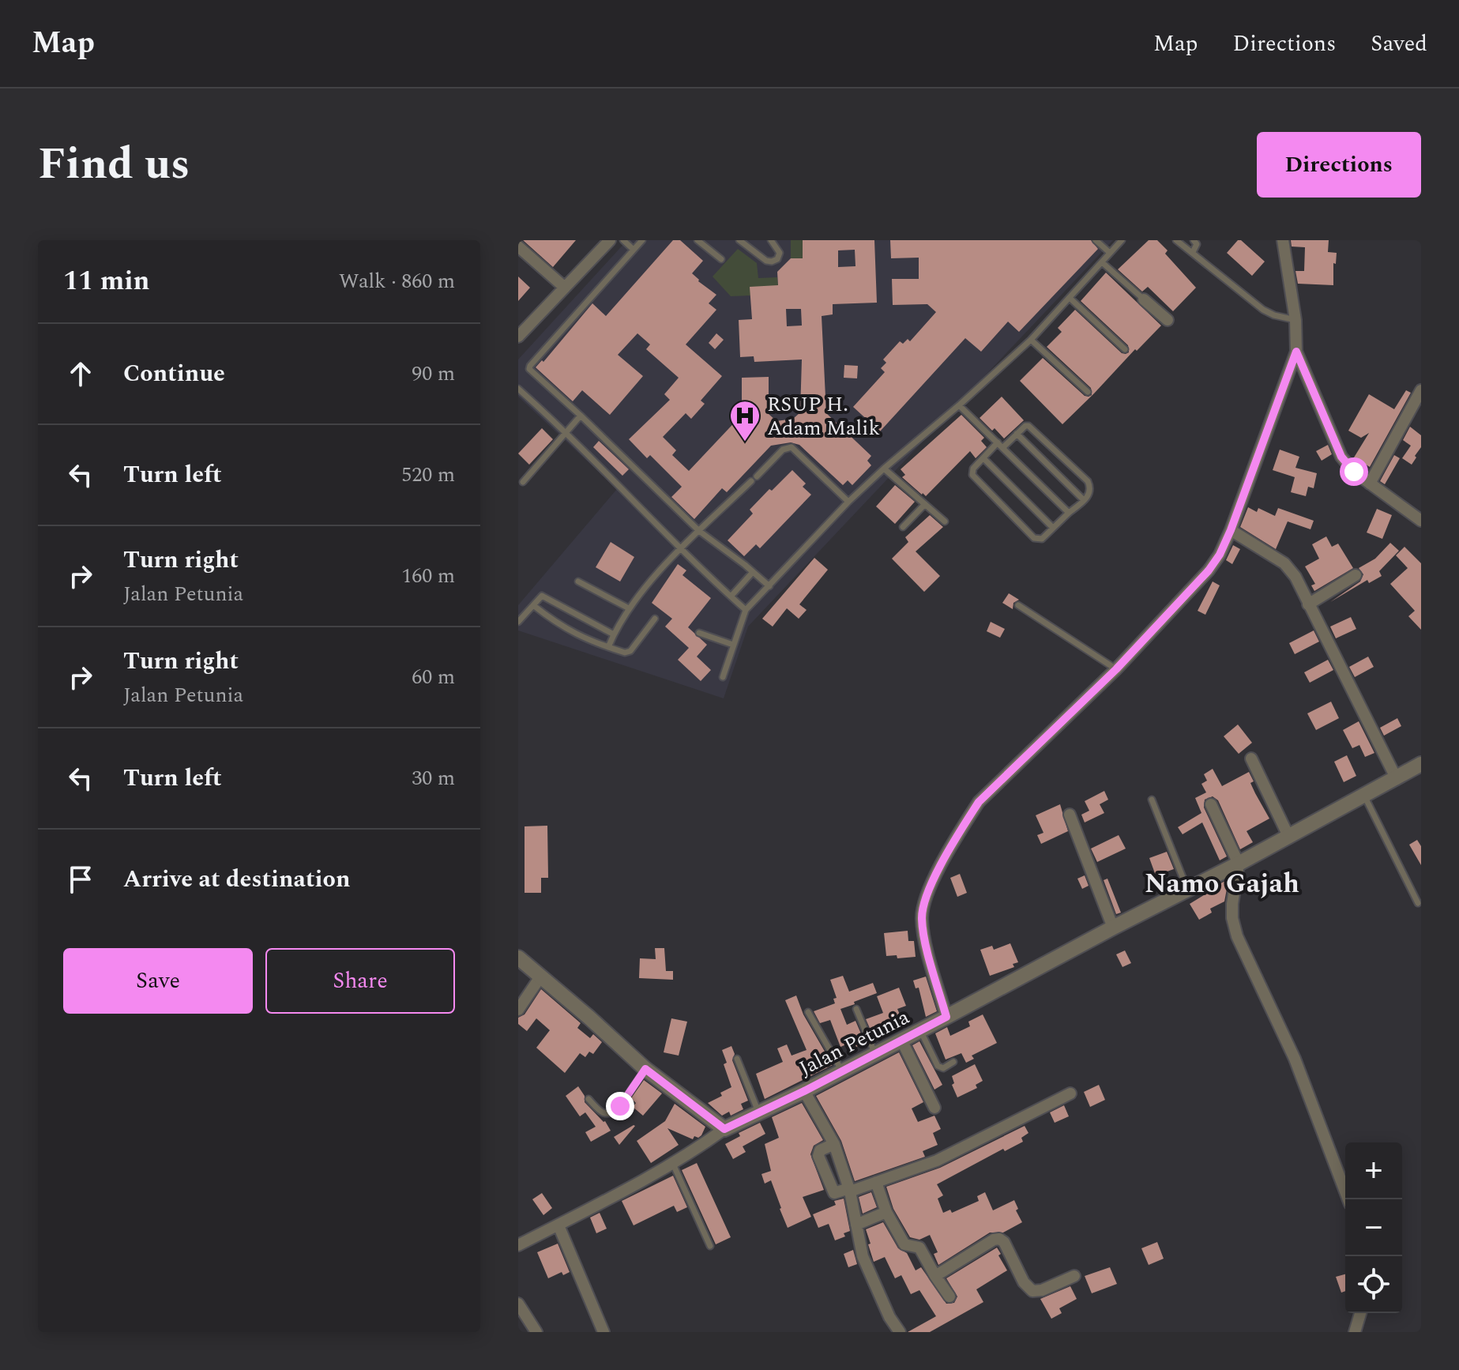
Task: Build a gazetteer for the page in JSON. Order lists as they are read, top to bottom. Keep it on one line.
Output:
{"streets":{"street":["Jalan Petunia"]},"districts":["Namo Gajah"],"places":{"hospital":["RSUP H. Adam Malik"]},"page":{"header":"Map","nav":["Map","Directions","Saved"],"title":"Find us","buttons":["Directions",["Save","Share"]],"heading":["11 min","Walk · 860 m"],"list":[["Continue","90 m"],["Turn left","520 m"],["Turn right","Jalan Petunia","160 m"],["Turn right","Jalan Petunia","60 m"],["Turn left","30 m"],"Arrive at destination"],"map_buttons":["+","−"]}}
